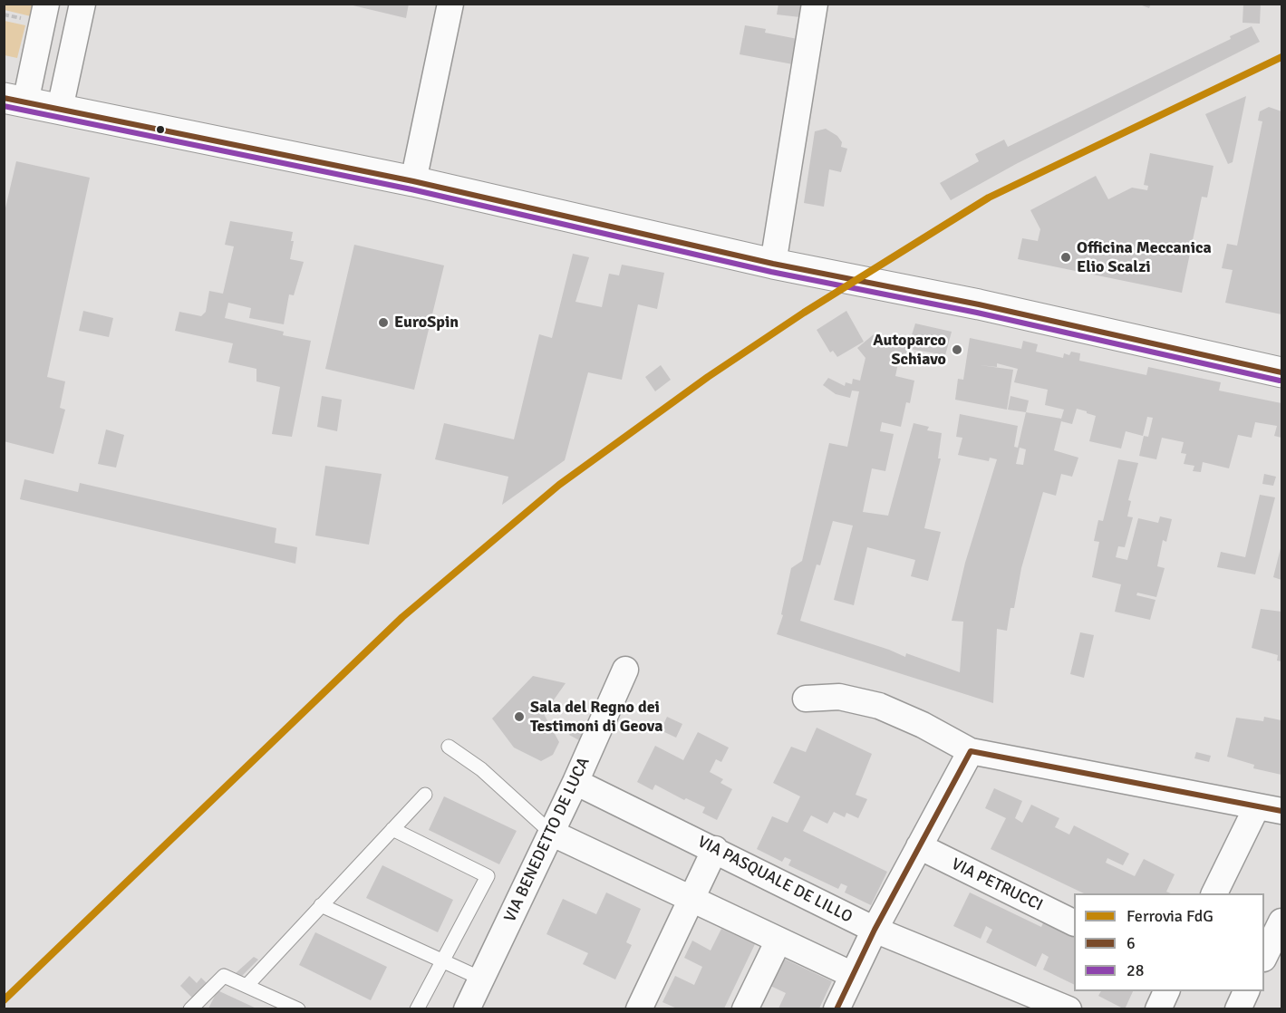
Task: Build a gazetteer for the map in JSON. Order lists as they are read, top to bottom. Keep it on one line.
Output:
{"streets":{"street":["VIA BENEDETTO DE LUCA","VIA PASQUALE DE LILLO","VIA PETRUCCI"]},"crossings":[["VIA BENEDETTO DE LUCA","VIA PASQUALE DE LILLO"]],"places":["Officina Meccanica Elio Scalzi","EuroSpin","Autoparco Schiavo","Sala del Regno dei Testimoni di Geova"],"lines":["rail line FdG","transit line 6","transit line 28"],"legend":["Ferrovia FdG","6","28"]}
